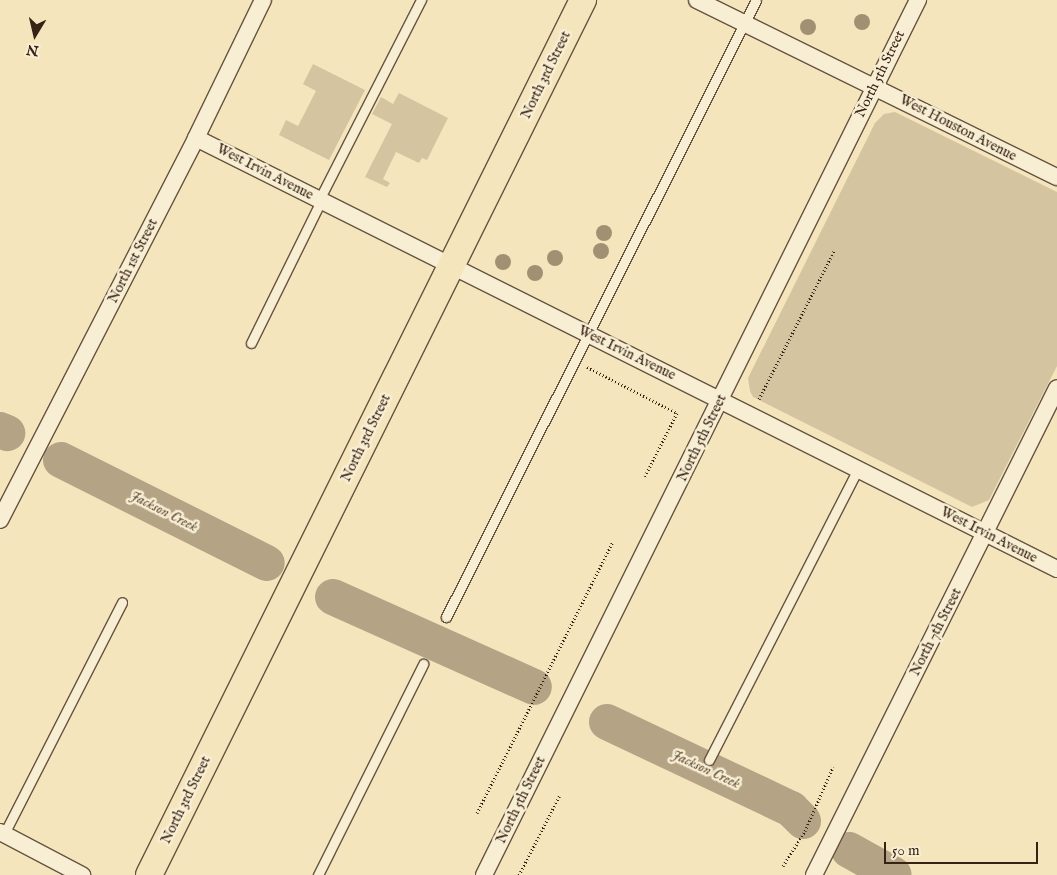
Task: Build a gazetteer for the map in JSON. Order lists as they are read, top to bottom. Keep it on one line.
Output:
{"streets":{"main road":["North 3rd Street"],"street":["North 5th Street","West Houston Avenue","West Irvin Avenue","North 1st Street","North 7th Street"]},"crossings":[["North 5th Street","West Houston Avenue"],["North 5th Street","West Irvin Avenue"],["North 3rd Street","West Irvin Avenue"],["West Irvin Avenue","North 1st Street"],["West Irvin Avenue","North 7th Street"]],"water":["Jackson Creek"],"scale_bar":"50 m","north":"bottom"}
